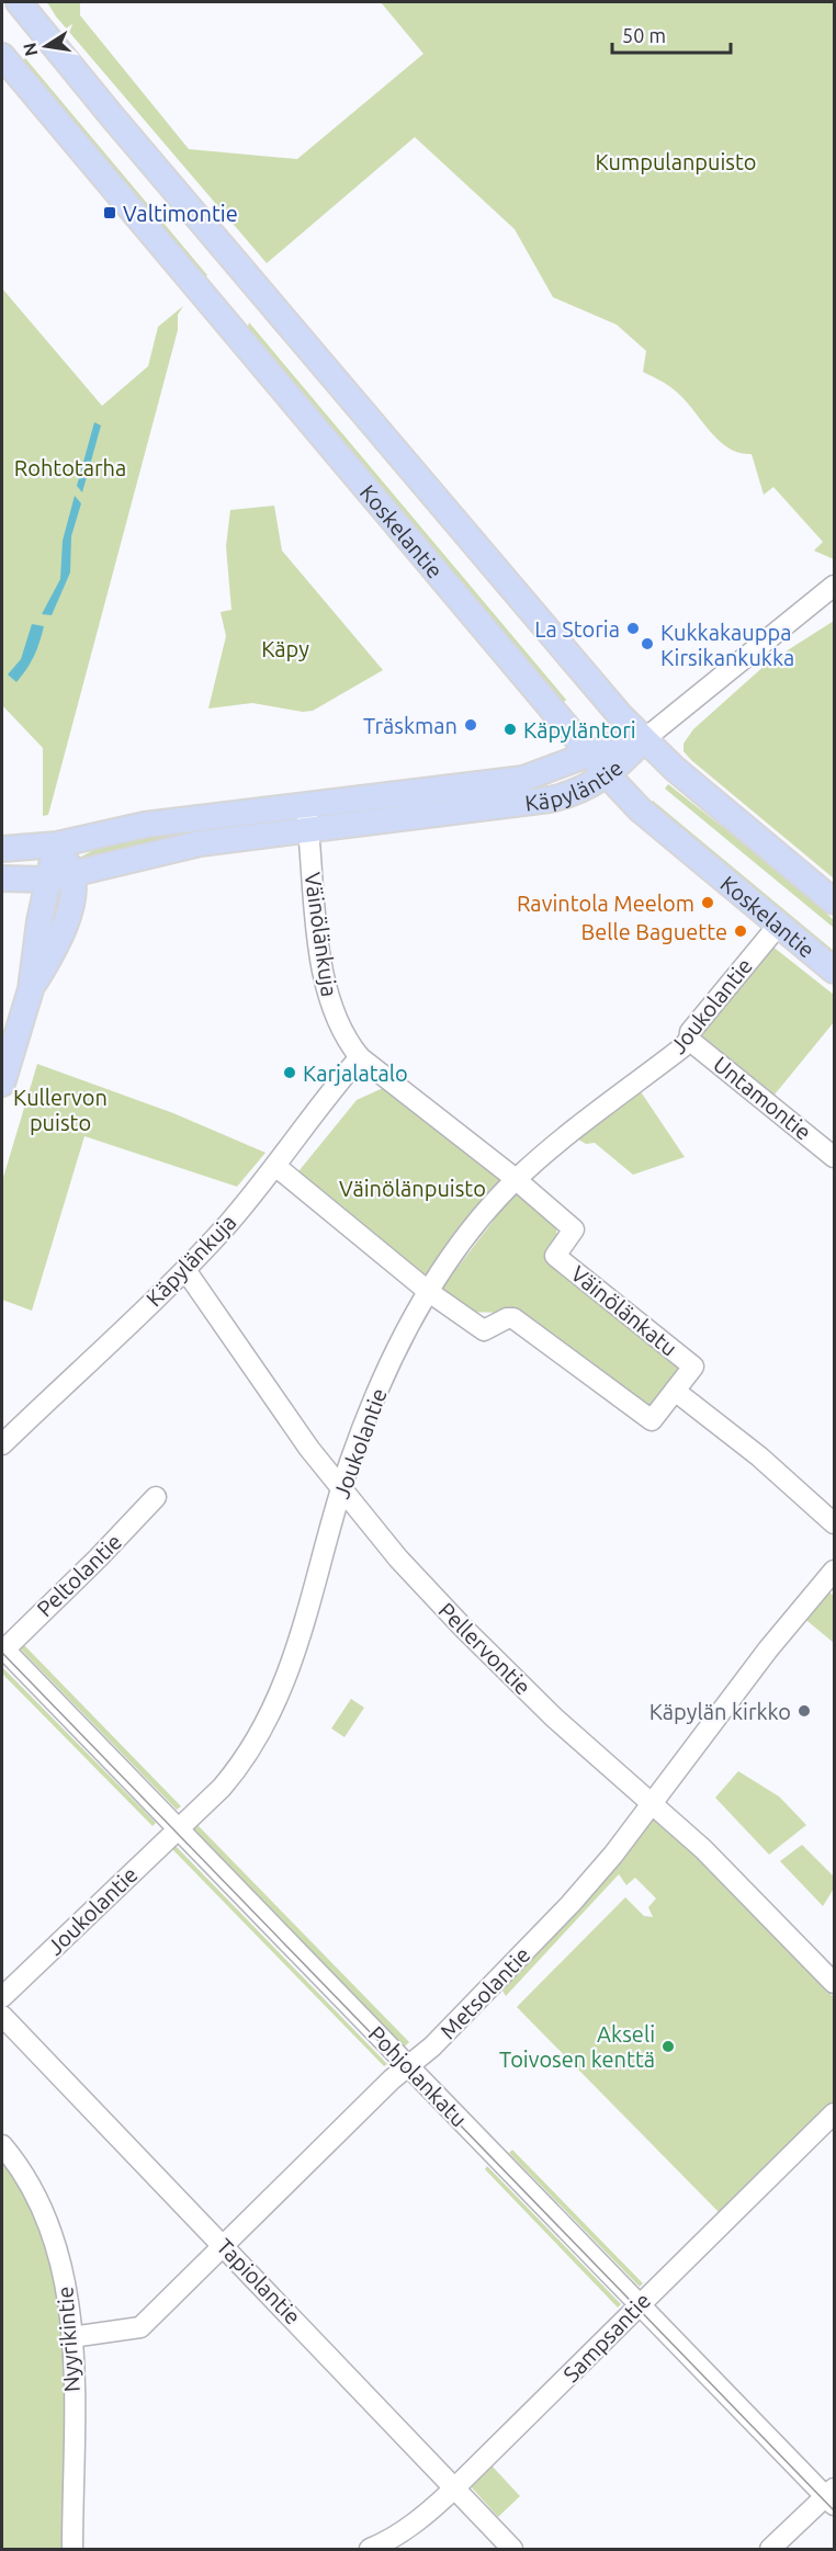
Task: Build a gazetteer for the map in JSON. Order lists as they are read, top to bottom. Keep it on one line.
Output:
{"streets":{"main road":["Koskelantie","Käpyläntie"],"street":["Väinölänkuja","Joukolantie","Untamontie","Käpylänkuja","Väinölänkatu","Peltolantie","Pellervontie","Metsolantie","Pohjolankatu","Tapiolantie","Sampsantie","Nyyrikintie"]},"crossings":[["Koskelantie","Käpyläntie"],["Koskelantie","Joukolantie"],["Käpyläntie","Väinölänkuja"],["Väinölänkuja","Joukolantie"],["Väinölänkuja","Käpylänkuja"],["Väinölänkuja","Väinölänkatu"],["Joukolantie","Untamontie"],["Joukolantie","Väinölänkatu"],["Joukolantie","Pellervontie"],["Joukolantie","Pohjolankatu"],["Käpylänkuja","Pellervontie"],["Peltolantie","Pohjolankatu"],["Pellervontie","Metsolantie"],["Metsolantie","Pohjolankatu"],["Metsolantie","Tapiolantie"],["Metsolantie","Nyyrikintie"],["Pohjolankatu","Sampsantie"],["Tapiolantie","Sampsantie"]],"parks":["Kumpulanpuisto","Rohtotarha","Käpy","Kullervon puisto","Väinölänpuisto"],"places":{"transit":["Valtimontie"],"other":["La Storia","Kukkakauppa Kirsikankukka","Träskman","Käpyläntori","Ravintola Meelom","Belle Baguette","Karjalatalo","Käpylän kirkko","Akseli Toivosen kenttä"]},"scale_bar":"50 m","north":"left"}
